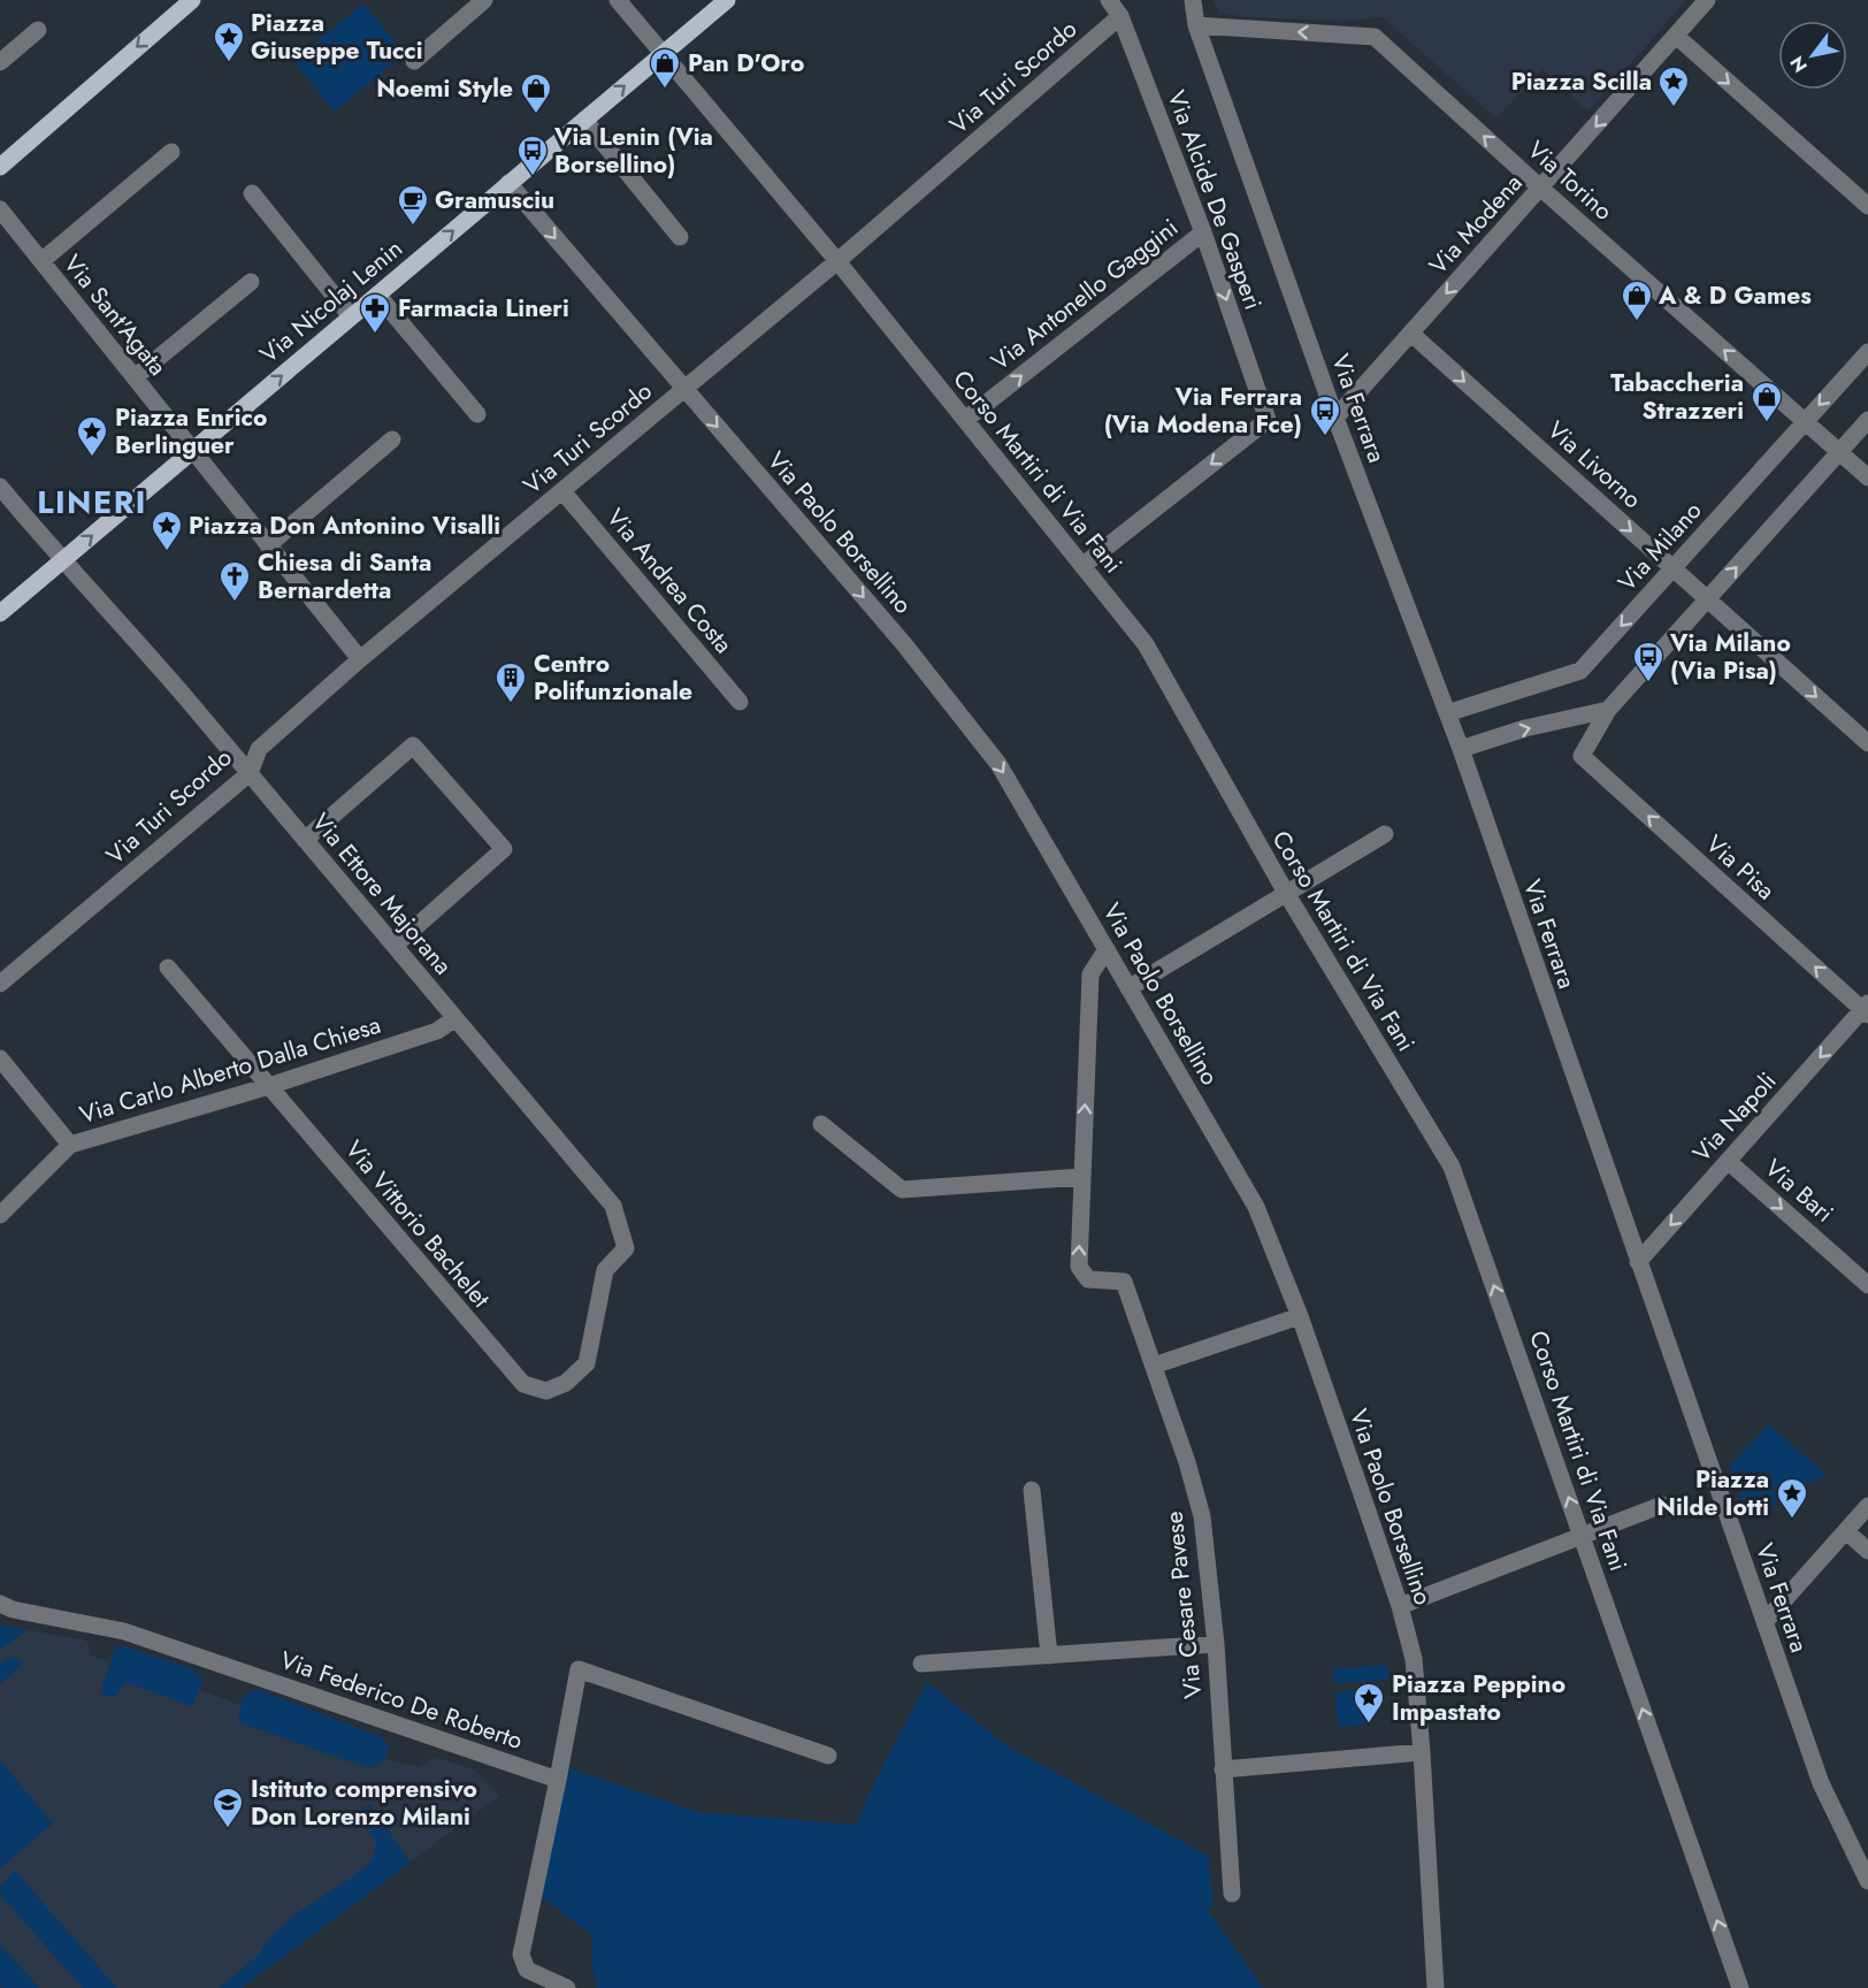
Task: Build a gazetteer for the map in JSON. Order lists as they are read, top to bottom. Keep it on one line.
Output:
{"streets":{"main road":["Via Nicolaj Lenin"],"street":["Via Turi Scordo","Via Torino","Via Alcide De Gasperi","Via Modena","Via Antonello Gaggini","Via Sant'Agata","Via Ferrara","Via Livorno","Corso Martiri di Via Fani","Via Paolo Borsellino","Via Milano","Via Andrea Costa","Via Pisa","Via Ettore Majorana","Via Carlo Alberto Dalla Chiesa","Via Napoli","Via Bari","Via Vittorio Bachelet","Via Cesare Pavese","Via Federico De Roberto"]},"crossings":[["Via Turi Scordo","Via Alcide De Gasperi"],["Via Turi Scordo","Via Sant'Agata"],["Via Turi Scordo","Corso Martiri di Via Fani"],["Via Turi Scordo","Via Paolo Borsellino"],["Via Turi Scordo","Via Andrea Costa"],["Via Turi Scordo","Via Ettore Majorana"],["Via Torino","Via Modena"],["Via Torino","Via Ferrara"],["Via Torino","Via Milano"],["Via Alcide De Gasperi","Via Antonello Gaggini"],["Via Alcide De Gasperi","Corso Martiri di Via Fani"],["Via Modena","Via Ferrara"],["Via Modena","Via Livorno"],["Via Antonello Gaggini","Corso Martiri di Via Fani"],["Via Nicolaj Lenin","Via Sant'Agata"],["Via Nicolaj Lenin","Corso Martiri di Via Fani"],["Via Nicolaj Lenin","Via Paolo Borsellino"],["Via Nicolaj Lenin","Via Ettore Majorana"],["Via Ferrara","Via Milano"],["Via Ferrara","Via Napoli"],["Via Livorno","Via Milano"],["Via Pisa","Via Napoli"],["Via Ettore Majorana","Via Carlo Alberto Dalla Chiesa"],["Via Ettore Majorana","Via Vittorio Bachelet"],["Via Carlo Alberto Dalla Chiesa","Via Vittorio Bachelet"],["Via Napoli","Via Bari"]],"one_way":["Via Torino","Via Alcide De Gasperi","Via Modena","Via Antonello Gaggini","Via Nicolaj Lenin","Via Livorno","Corso Martiri di Via Fani","Via Paolo Borsellino","Via Pisa","Via Napoli","Via Bari"],"districts":["LINERI"],"places":{"place":["Piazza Giuseppe Tucci","Piazza Scilla","Piazza Enrico Berlinguer","Piazza Don Antonino Visalli","Piazza Nilde Iotti","Piazza Peppino Impastato"],"shop":["Pan D'Oro","Noemi Style","A & D Games","Tabaccheria Strazzeri"],"bus stop":["Via Lenin (Via Borsellino)","Via Ferrara (Via Modena Fce)","Via Milano (Via Pisa)"],"cafe":["Gramusciu"],"pharmacy":["Farmacia Lineri"],"church":["Chiesa di Santa Bernardetta"],"building":["Centro Polifunzionale"],"school or university":["Istituto comprensivo Don Lorenzo Milani"]},"north":"bottom left"}
